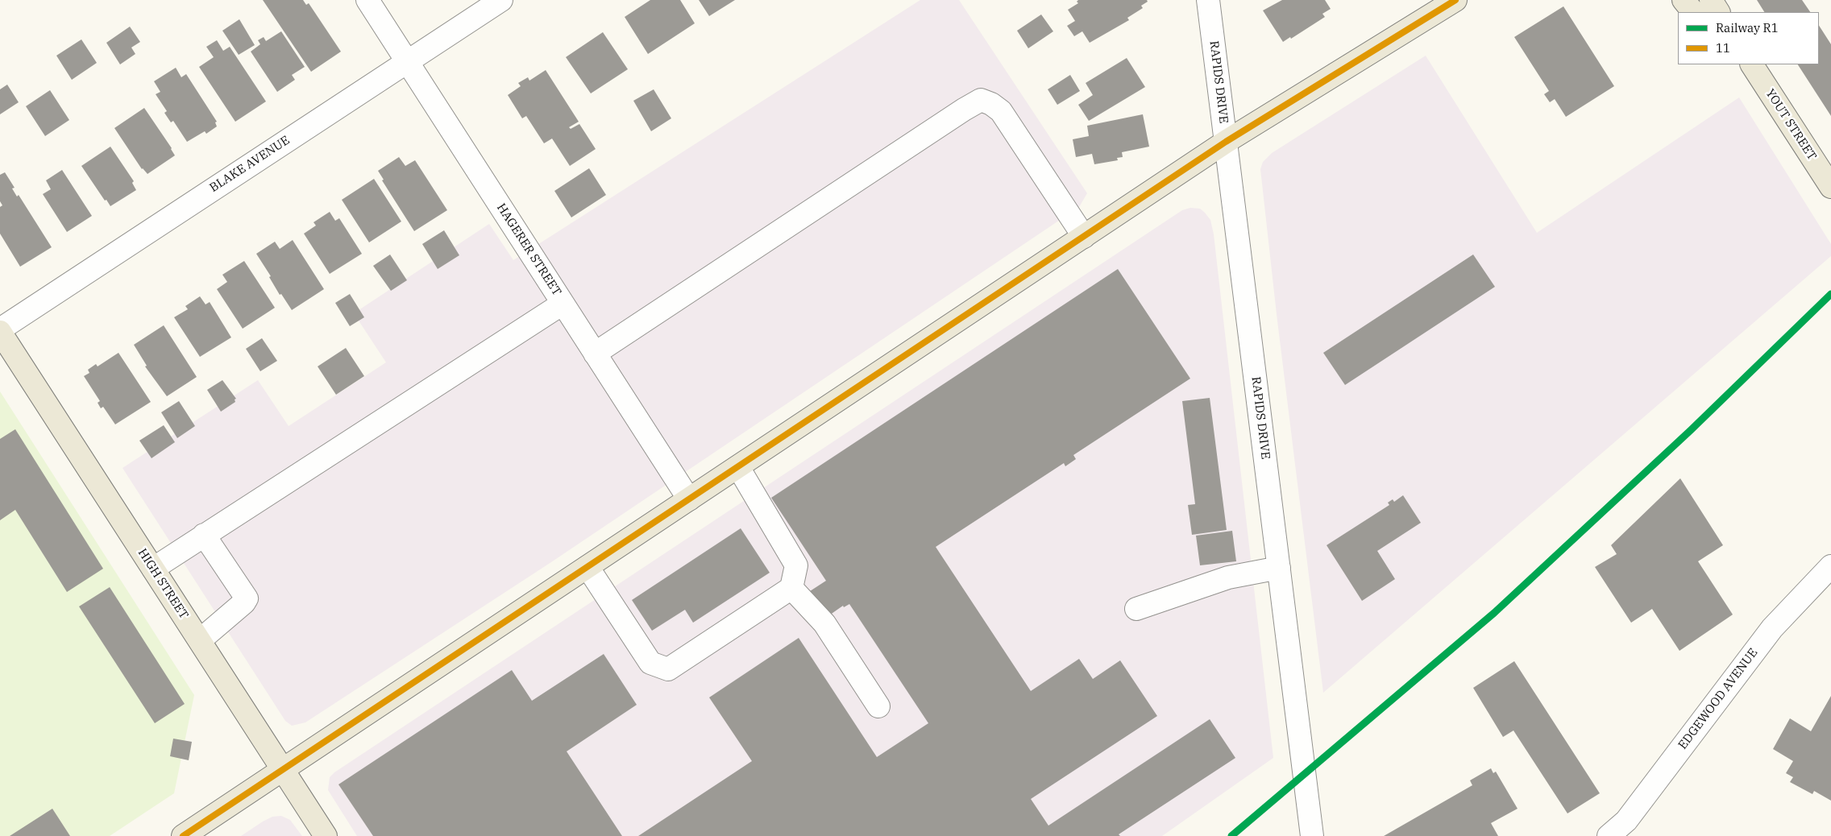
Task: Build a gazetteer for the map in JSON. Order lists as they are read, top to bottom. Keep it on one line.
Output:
{"streets":{"main road":["YOUT STREET","HIGH STREET"],"street":["RAPIDS DRIVE","BLAKE AVENUE","HAGERER STREET","EDGEWOOD AVENUE"]},"crossings":[["BLAKE AVENUE","HAGERER STREET"],["BLAKE AVENUE","HIGH STREET"]],"lines":["transit line 11","rail line R1"],"legend":["Railway R1","11"]}
